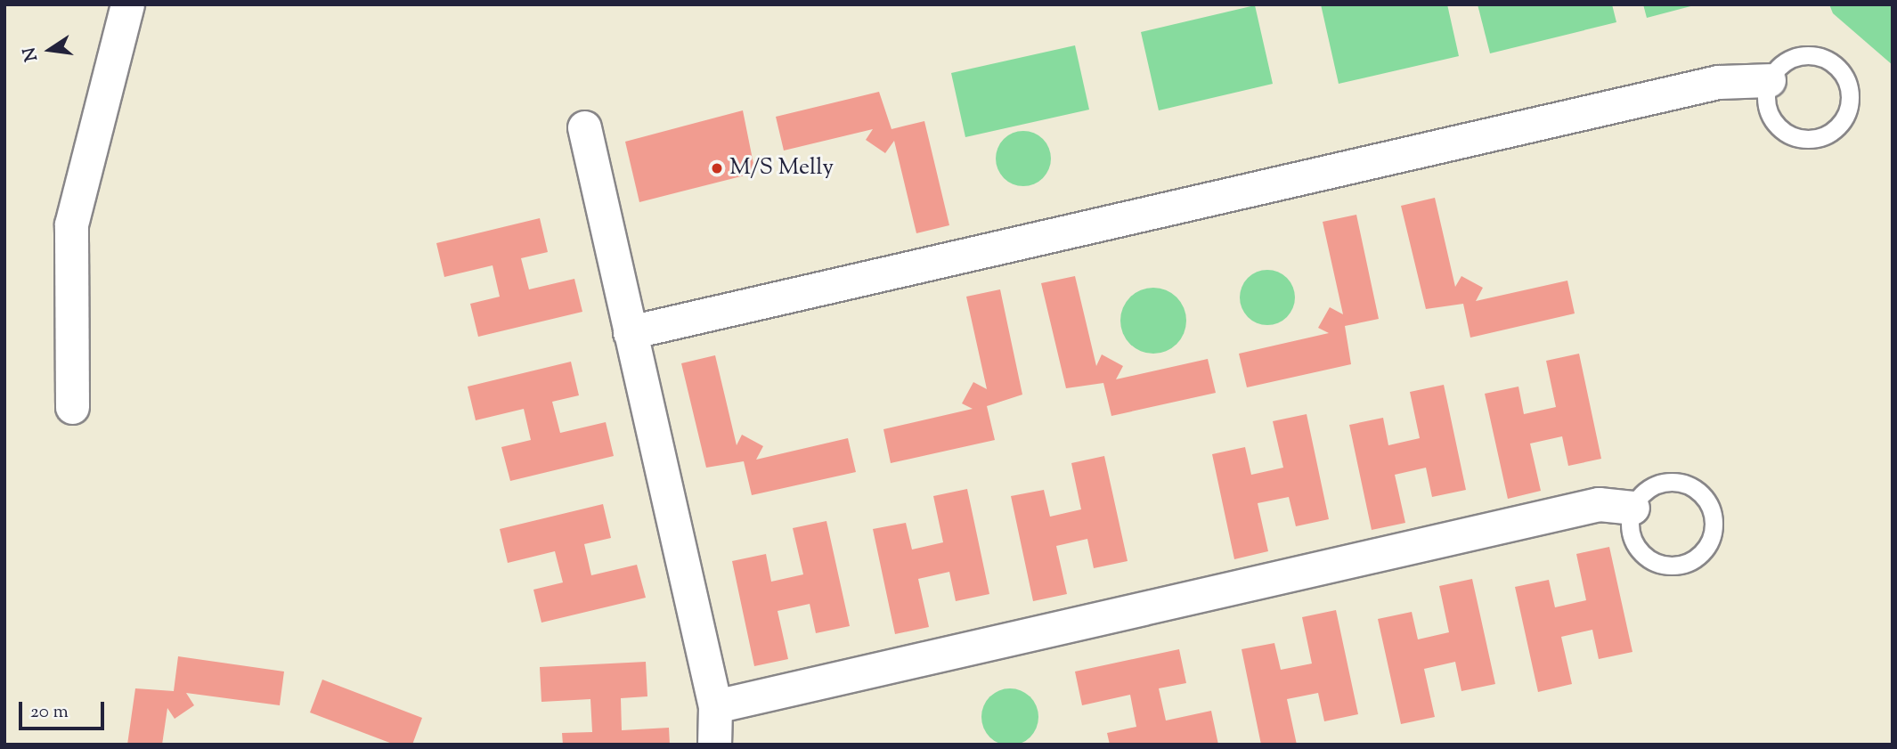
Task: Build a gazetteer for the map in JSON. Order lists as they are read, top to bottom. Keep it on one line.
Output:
{"places":["M/S Melly"],"scale_bar":"20 m","north":"left"}
